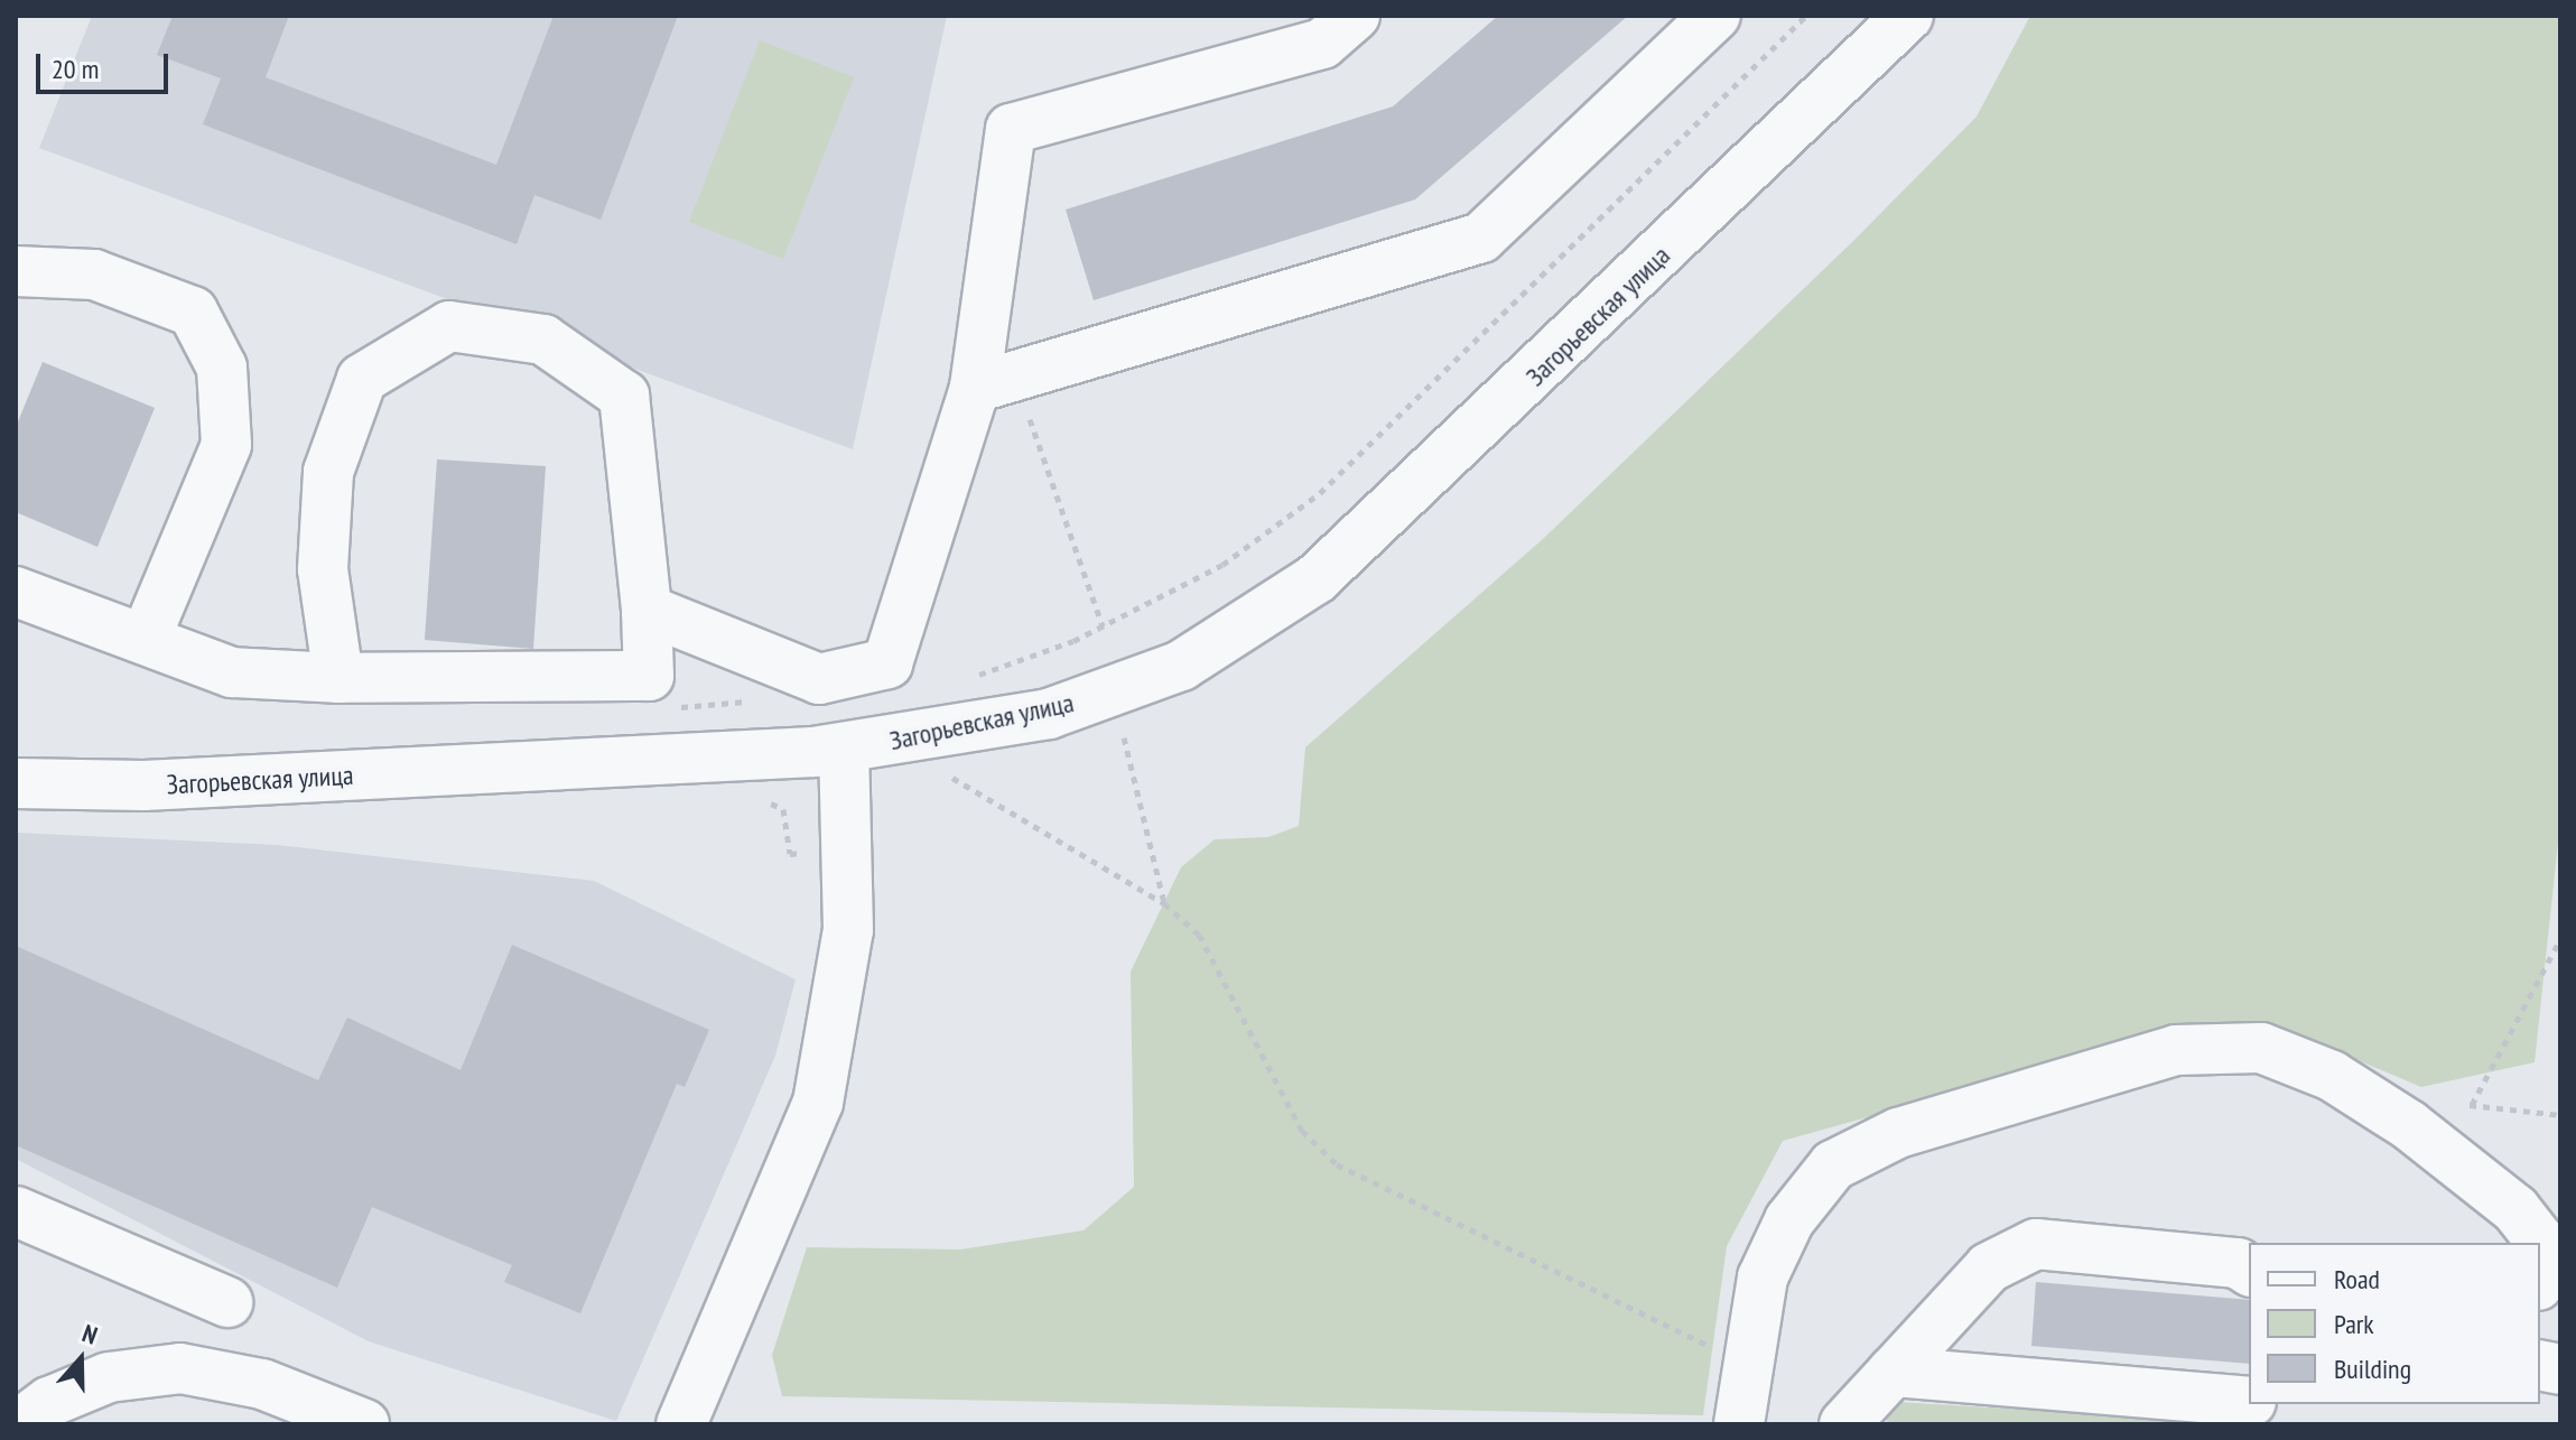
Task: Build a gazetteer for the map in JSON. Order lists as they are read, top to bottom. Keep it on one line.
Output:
{"streets":{"street":["Загорьевская улица"]},"legend":["Road","Park","Building"],"scale_bar":"20 m","north":"top"}
